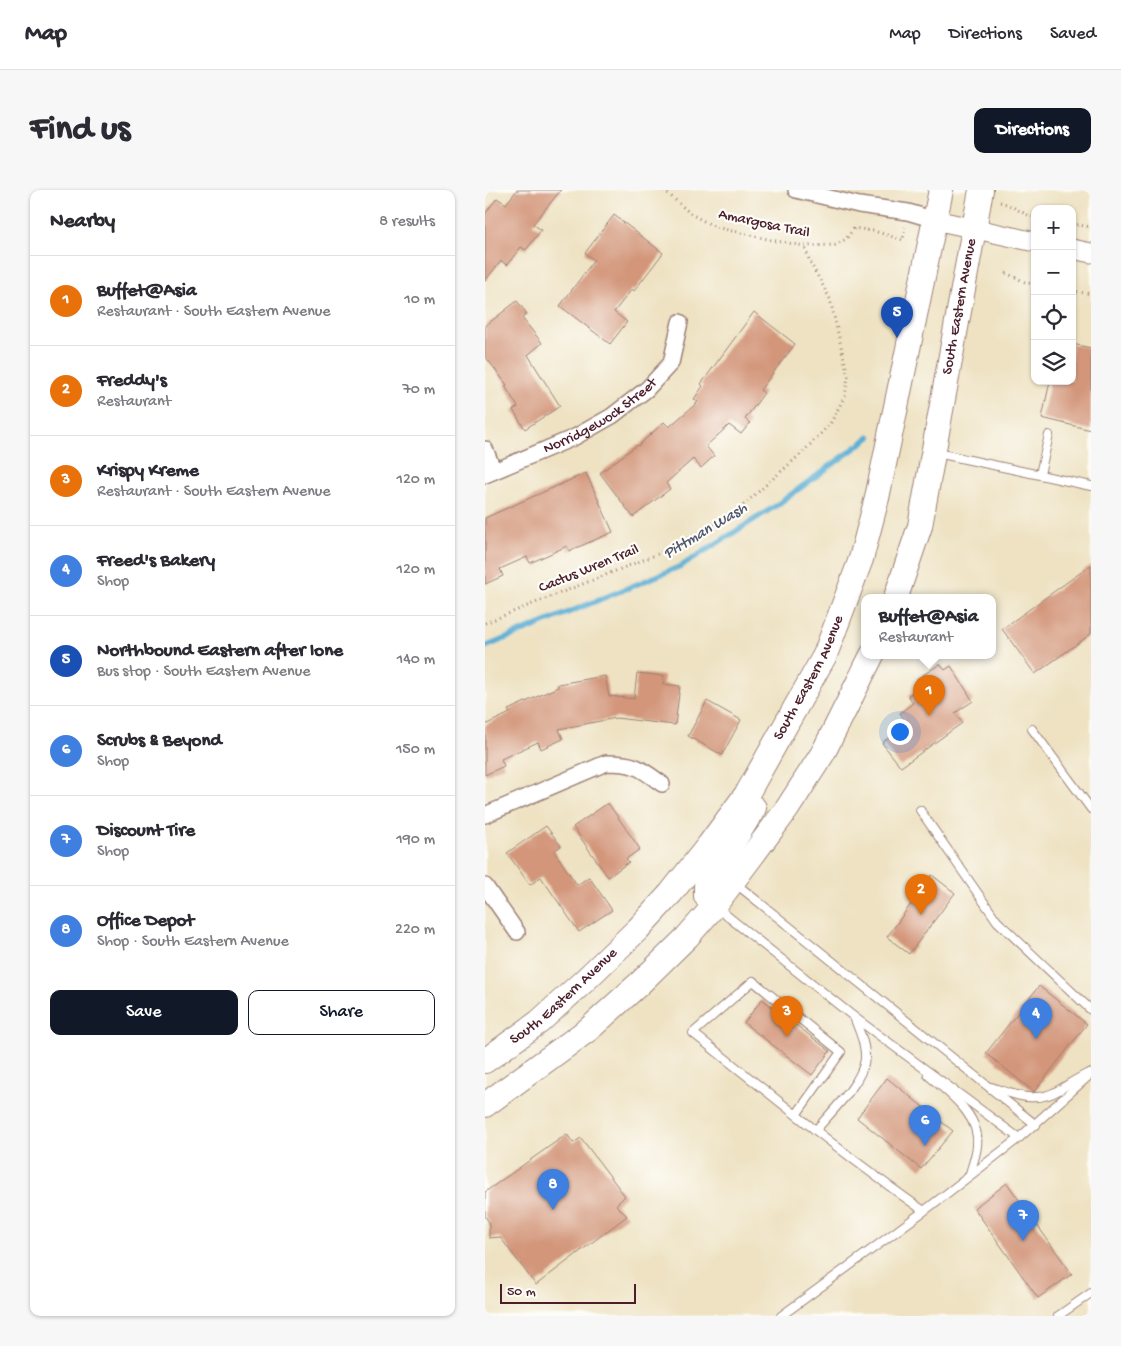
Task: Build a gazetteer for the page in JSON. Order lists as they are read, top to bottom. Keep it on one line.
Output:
{"streets":{"main road":["South Eastern Avenue"],"street":["Norridgewock Street"],"path":["Amargosa Trail","Cactus Wren Trail"]},"crossings":[["Amargosa Trail","Cactus Wren Trail"]],"water":["Pittman Wash"],"scale_bar":"50 m","page":{"header":"Map","nav":["Map","Directions","Saved"],"buttons":["Directions",["Save","Share"]],"title":"Find us","heading":["Nearby","8 results"],"map_buttons":["+","−"],"list":[{"mark":"1","name":"Buffet@Asia","note":"Restaurant · South Eastern Avenue","value":"10 m"},{"mark":"2","name":"Freddy's","note":"Restaurant","value":"70 m"},{"mark":"3","name":"Krispy Kreme","note":"Restaurant · South Eastern Avenue","value":"120 m"},{"mark":"4","name":"Freed's Bakery","note":"Shop","value":"120 m"},{"mark":"5","name":"Northbound Eastern after Ione","note":"Bus stop · South Eastern Avenue","value":"140 m"},{"mark":"6","name":"Scrubs & Beyond","note":"Shop","value":"150 m"},{"mark":"7","name":"Discount Tire","note":"Shop","value":"190 m"},{"mark":"8","name":"Office Depot","note":"Shop · South Eastern Avenue","value":"220 m"}],"pins":["5","1","2","3","4","6","8","7"],"popup":["Buffet@Asia","Restaurant"],"scale":"50 m"}}
